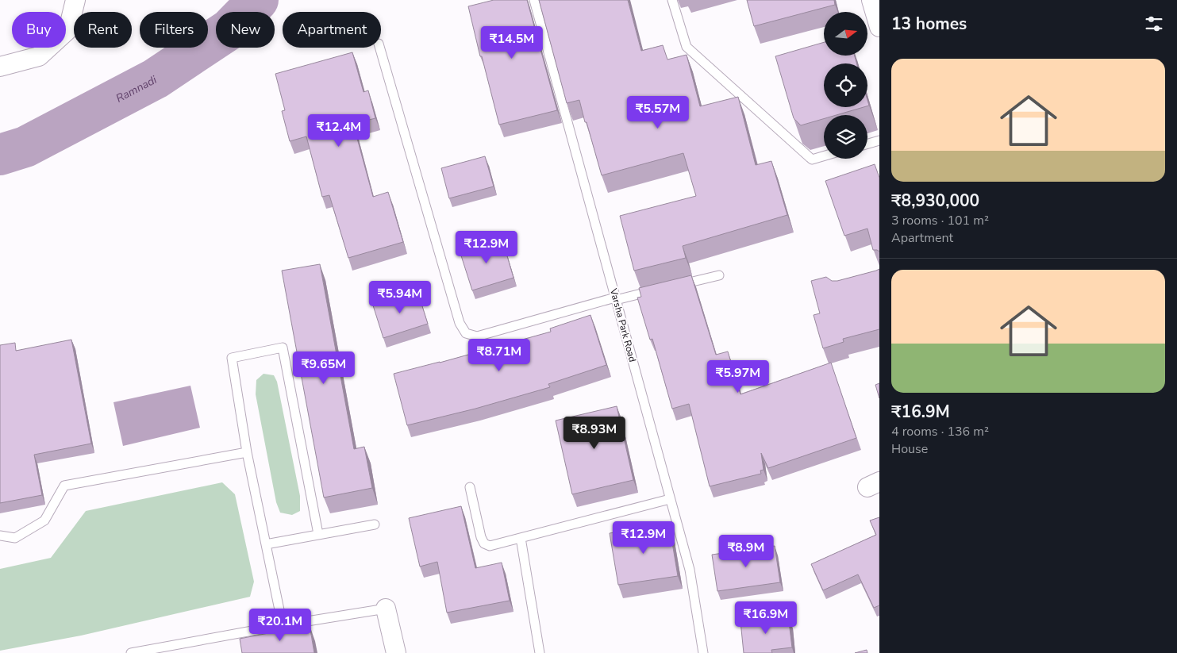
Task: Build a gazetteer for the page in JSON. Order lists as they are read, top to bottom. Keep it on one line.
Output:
{"streets":{"lane":["Varsha Park Road"]},"water":["Ramnadi"],"north":"right","page":{"heading":"13 homes","chip":["Buy","Rent","Filters","New","Apartment"],"price":["₹14.5M","₹5.57M","₹12.4M","₹12.9M","₹5.94M","₹8.71M","₹9.65M","₹5.97M","₹8.93M","₹12.9M","₹8.9M","₹16.9M","₹20.1M"],"list":[{"name":"₹8,930,000","note":"3 rooms · 101 m² · Apartment"},{"name":"₹16.9M","note":"4 rooms · 136 m² · House"}]}}
